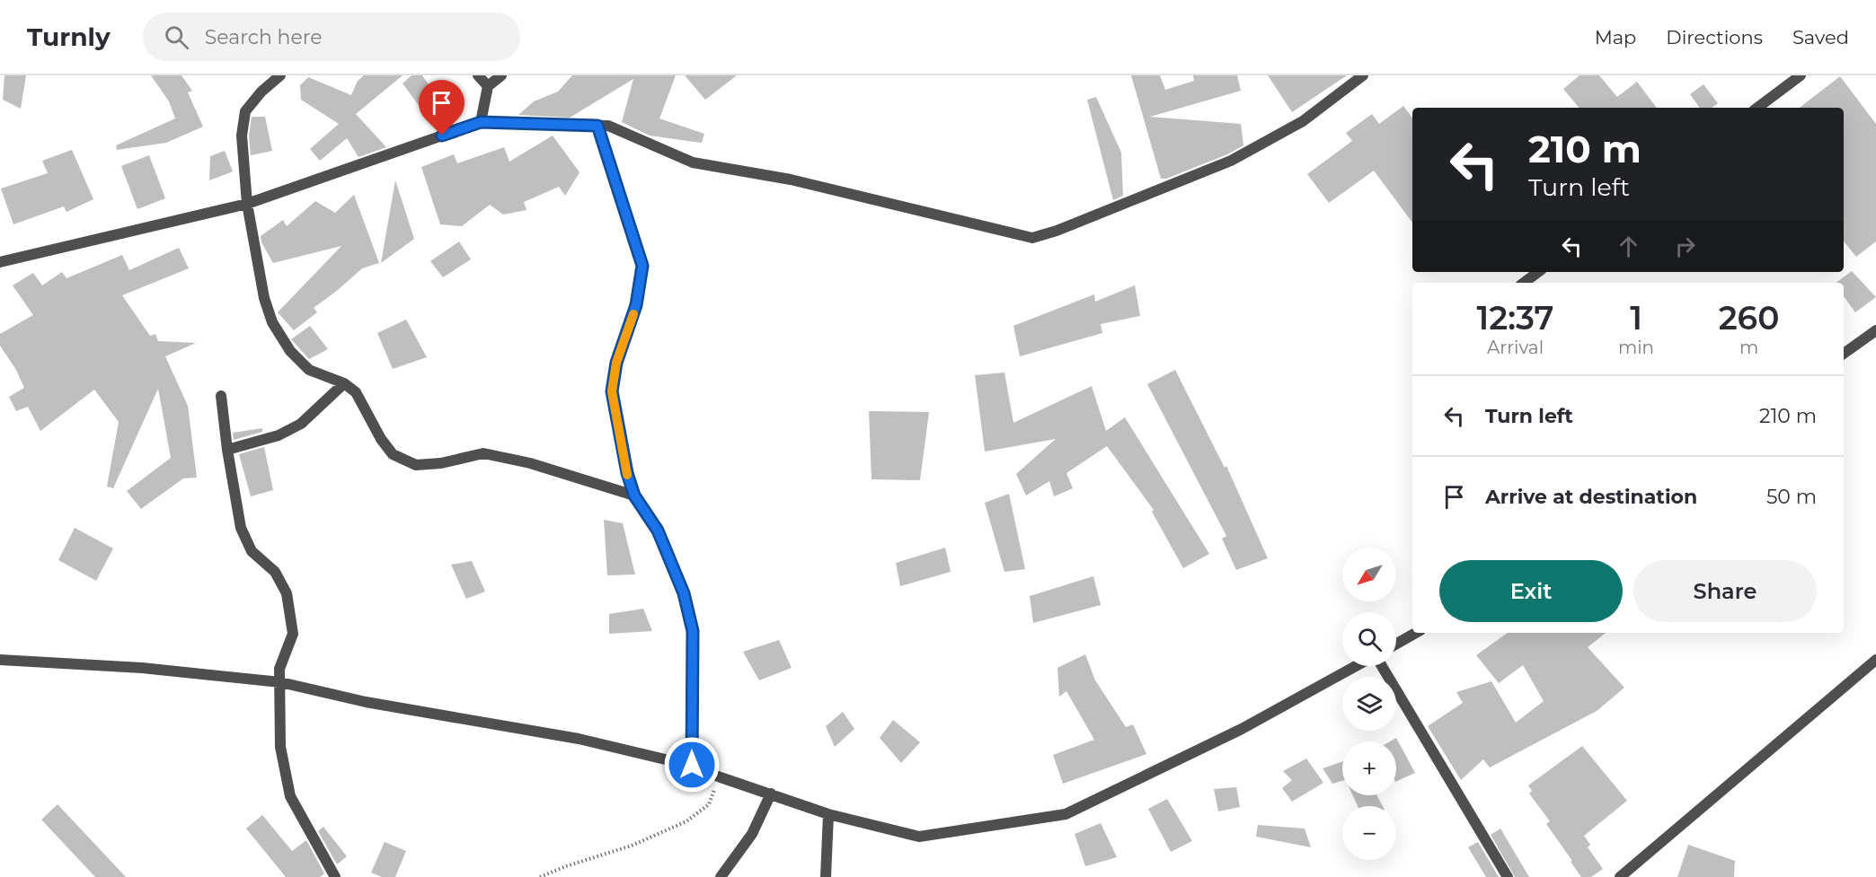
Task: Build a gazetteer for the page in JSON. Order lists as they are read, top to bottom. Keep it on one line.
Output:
{"north":"bottom left","page":{"header":"Turnly","search":"Search here","nav":["Map","Directions","Saved"],"turn":["210 m","Turn left"],"eta":["12:37","Arrival","1","min","260","m"],"list":[{"name":"Turn left","value":"210 m"},{"name":"Arrive at destination","value":"50 m"}],"map_buttons":["+","−"],"buttons":["Exit","Share"]}}
